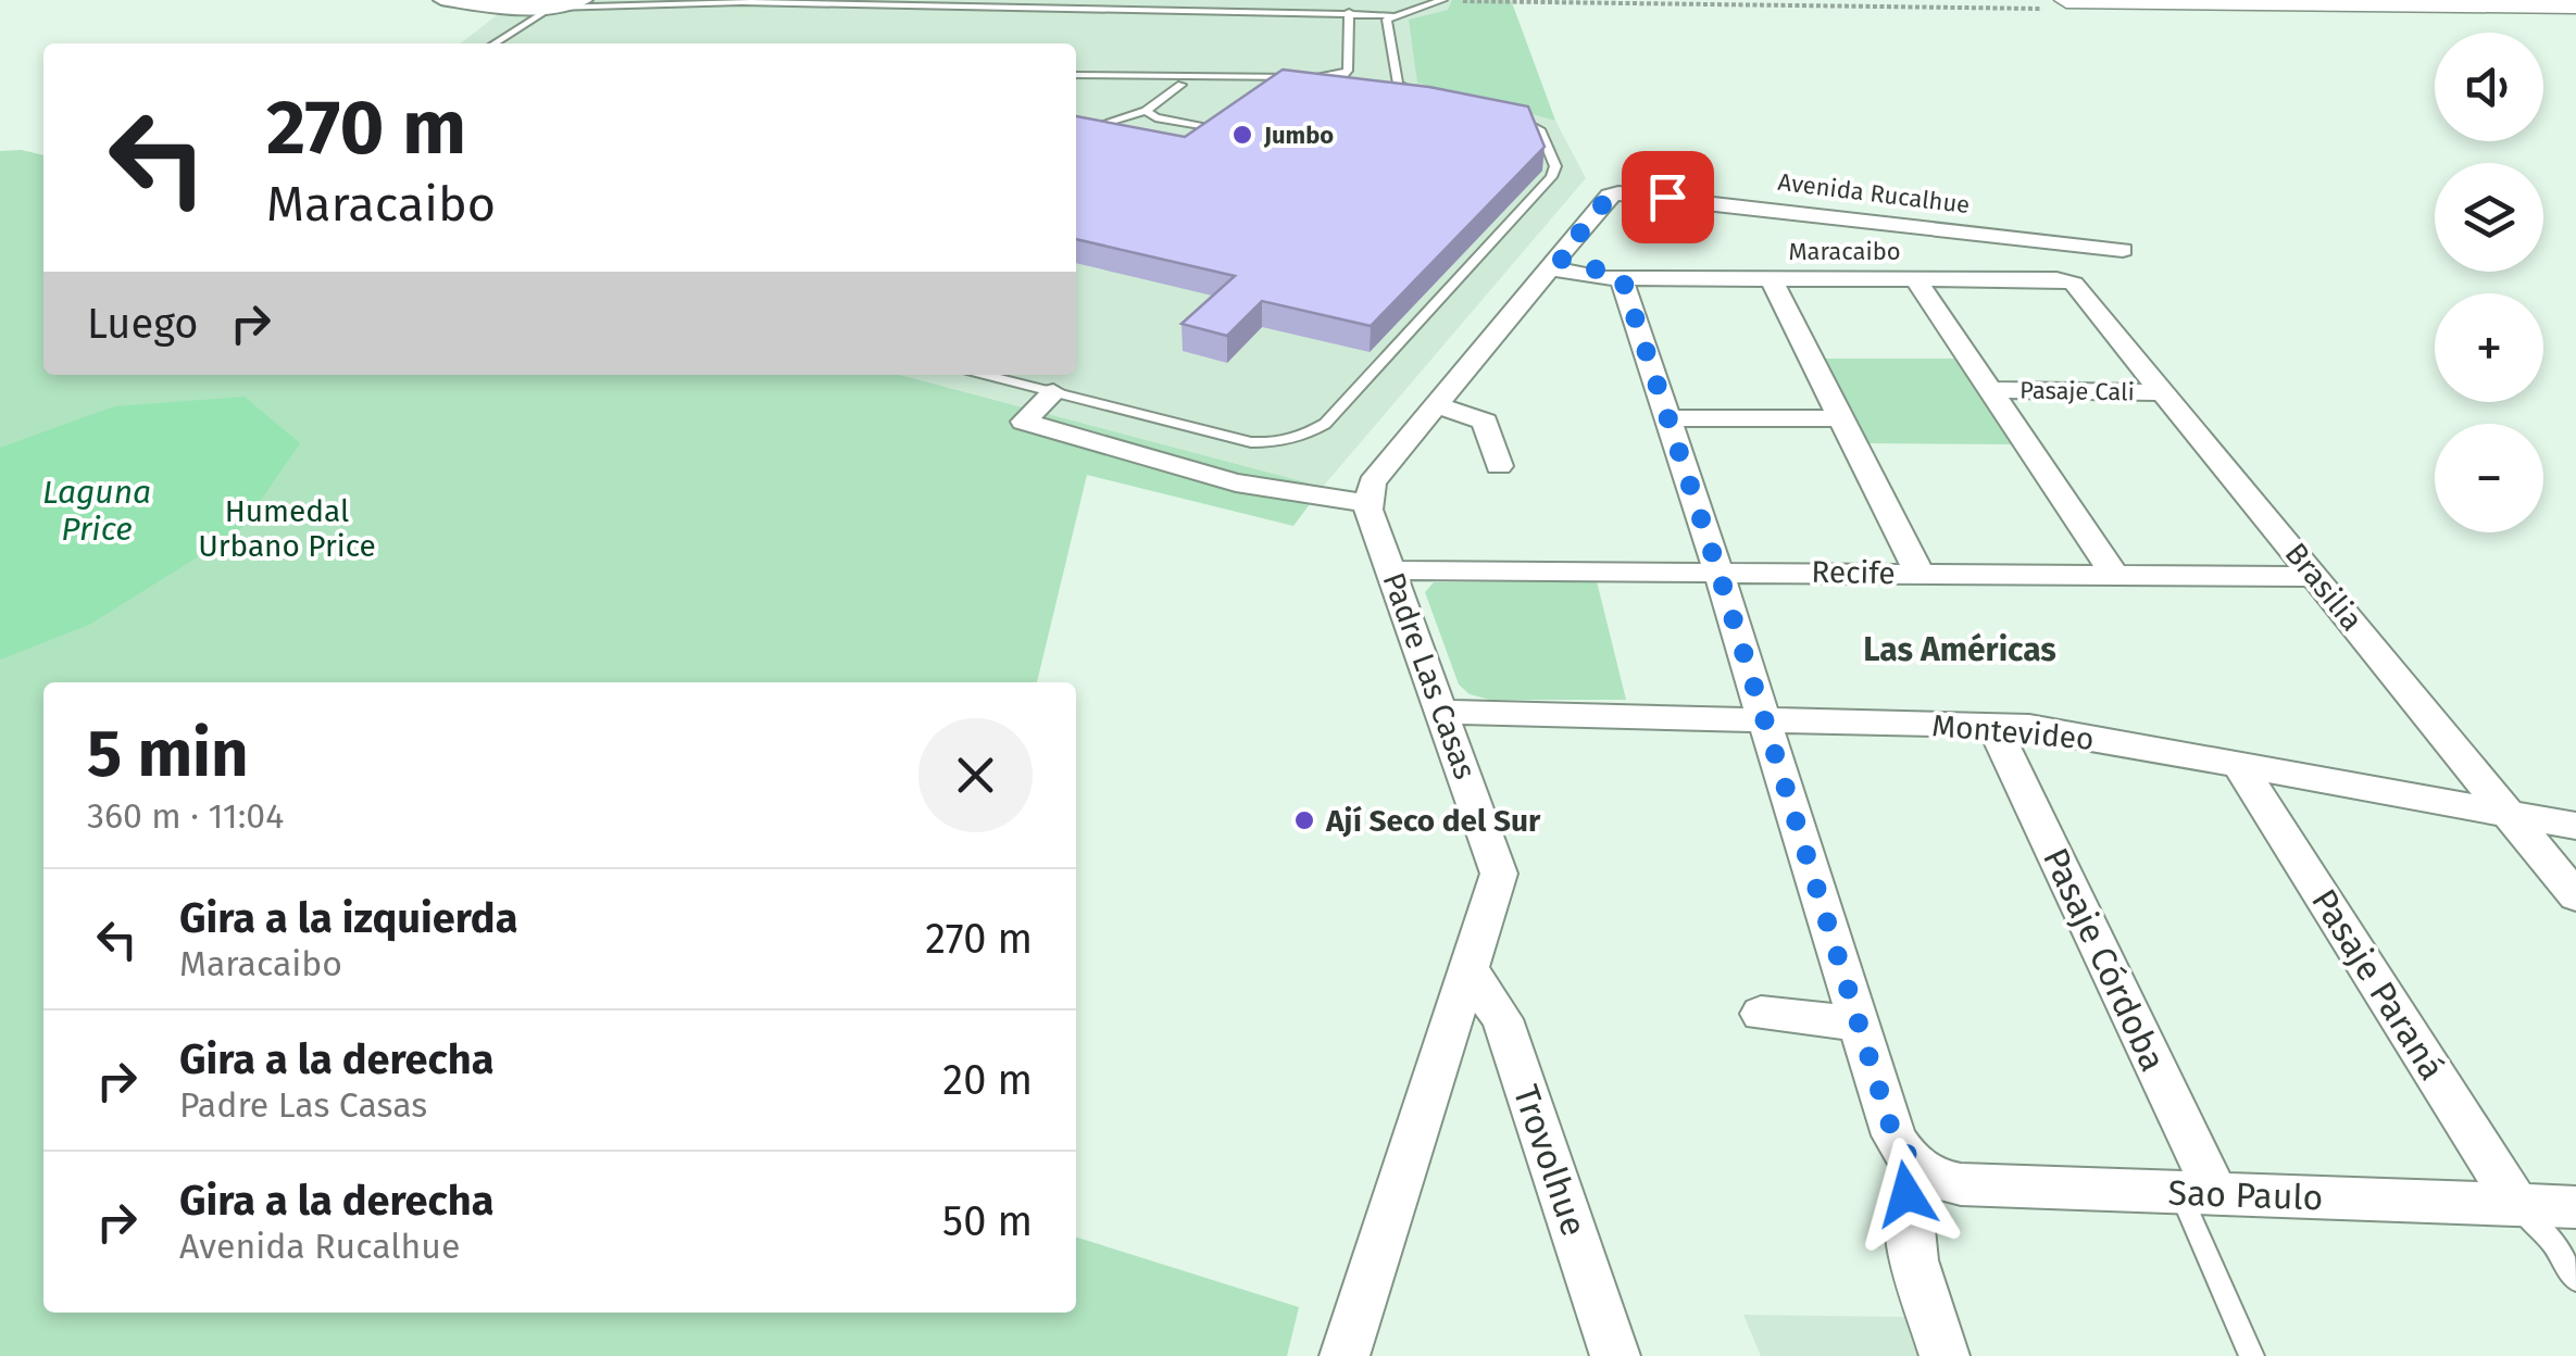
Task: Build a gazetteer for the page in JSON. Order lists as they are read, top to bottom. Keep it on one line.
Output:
{"streets":{"street":["Avenida Rucalhue","Maracaibo","Pasaje Cali","Recife","Brasilia","Padre Las Casas","Montevideo","Pasaje Córdoba","Pasaje Paraná","Trovolhue","Sao Paulo"]},"crossings":[["Avenida Rucalhue","Maracaibo"],["Maracaibo","Brasilia"],["Pasaje Cali","Brasilia"],["Recife","Brasilia"],["Recife","Padre Las Casas"],["Brasilia","Montevideo"],["Padre Las Casas","Montevideo"],["Padre Las Casas","Trovolhue"],["Montevideo","Pasaje Córdoba"],["Montevideo","Pasaje Paraná"],["Pasaje Córdoba","Sao Paulo"],["Pasaje Paraná","Sao Paulo"]],"districts":["Las Américas"],"water":["Laguna Price"],"parks":["Humedal Urbano Price"],"places":["Jumbo","Ají Seco del Sur"],"page":{"map_buttons":["+","−"],"turn":["270 m","Maracaibo"],"then":"Luego","heading":["5 min","360 m · 11:04"],"list":[{"name":"Gira a la izquierda","note":"Maracaibo","value":"270 m"},{"name":"Gira a la derecha","note":"Padre Las Casas","value":"20 m"},{"name":"Gira a la derecha","note":"Avenida Rucalhue","value":"50 m"}]}}
